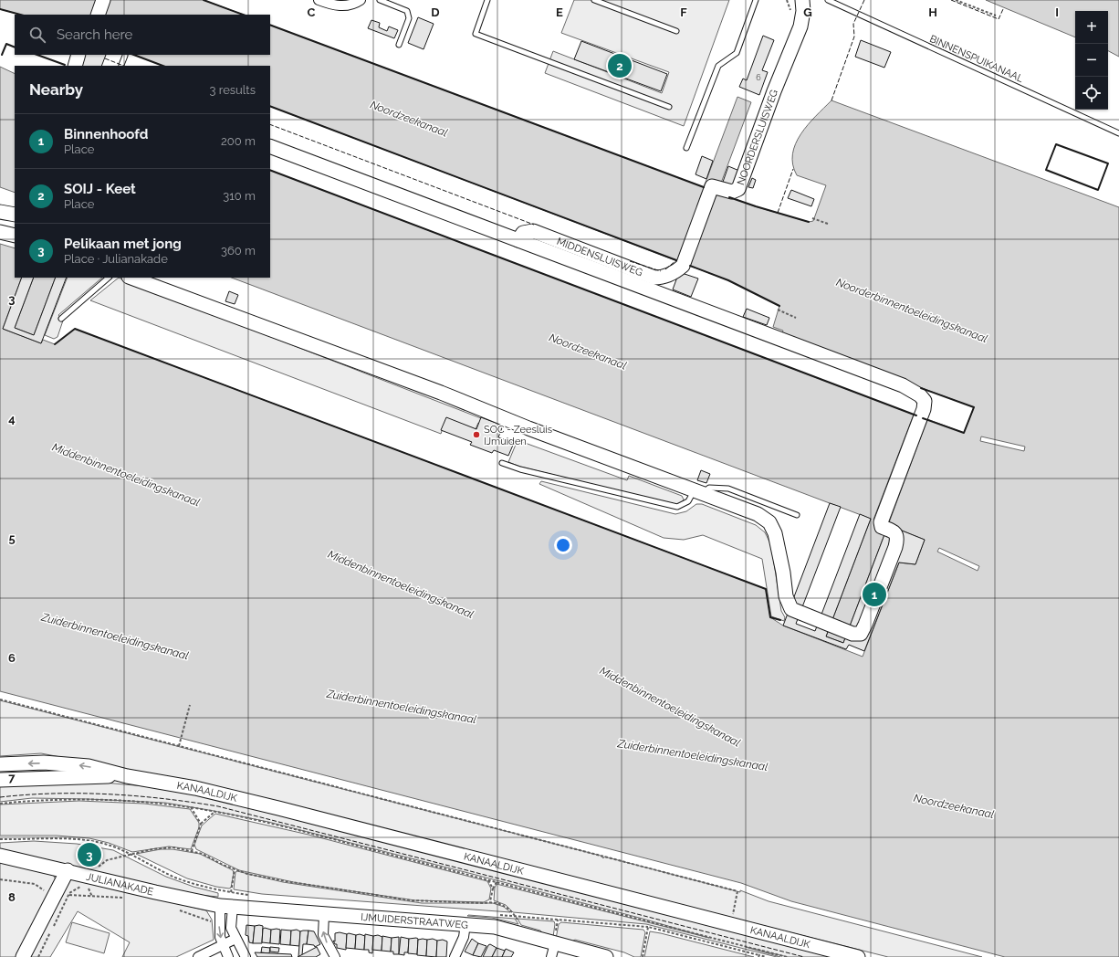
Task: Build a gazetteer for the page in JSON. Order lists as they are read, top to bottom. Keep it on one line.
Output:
{"streets":{"street":["NOORDERSLUISWEG","MIDDENSLUISWEG","KANAALDIJK","JULIANAKADE","IJMUIDERSTRAATWEG"],"lane":["BINNENSPUIKANAAL"]},"crossings":[["NOORDERSLUISWEG","MIDDENSLUISWEG"],["JULIANAKADE","IJMUIDERSTRAATWEG"]],"water":["Noordzeekanaal","Noorderbinnentoeleidingskanaal","Middenbinnentoeleidingskanaal","Zuiderbinnentoeleidingskanaal"],"places":["SOC - Zeesluis IJmuiden"],"house_numbers":["6"],"page":{"map_buttons":["+","−"],"search":"Search here","pins":["2","1","3"],"heading":["Nearby","3 results"],"list":[{"mark":"1","name":"Binnenhoofd","note":"Place","value":"200 m"},{"mark":"2","name":"SOIJ - Keet","note":"Place","value":"310 m"},{"mark":"3","name":"Pelikaan met jong","note":"Place · Julianakade","value":"360 m"}]},"grid":{"columns":["C","D","E","F","G","H","I"],"rows":["3","4","5","6","7","8"]}}
